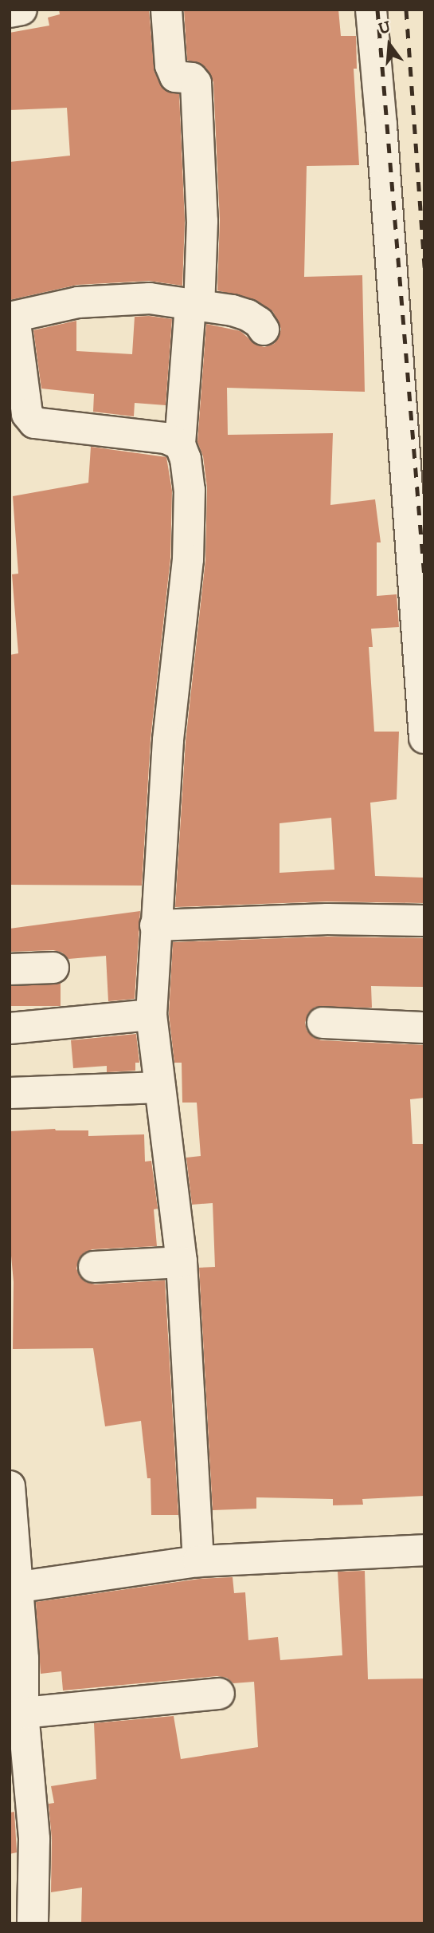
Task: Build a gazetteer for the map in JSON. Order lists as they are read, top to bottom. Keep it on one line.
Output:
{"north":"top"}
